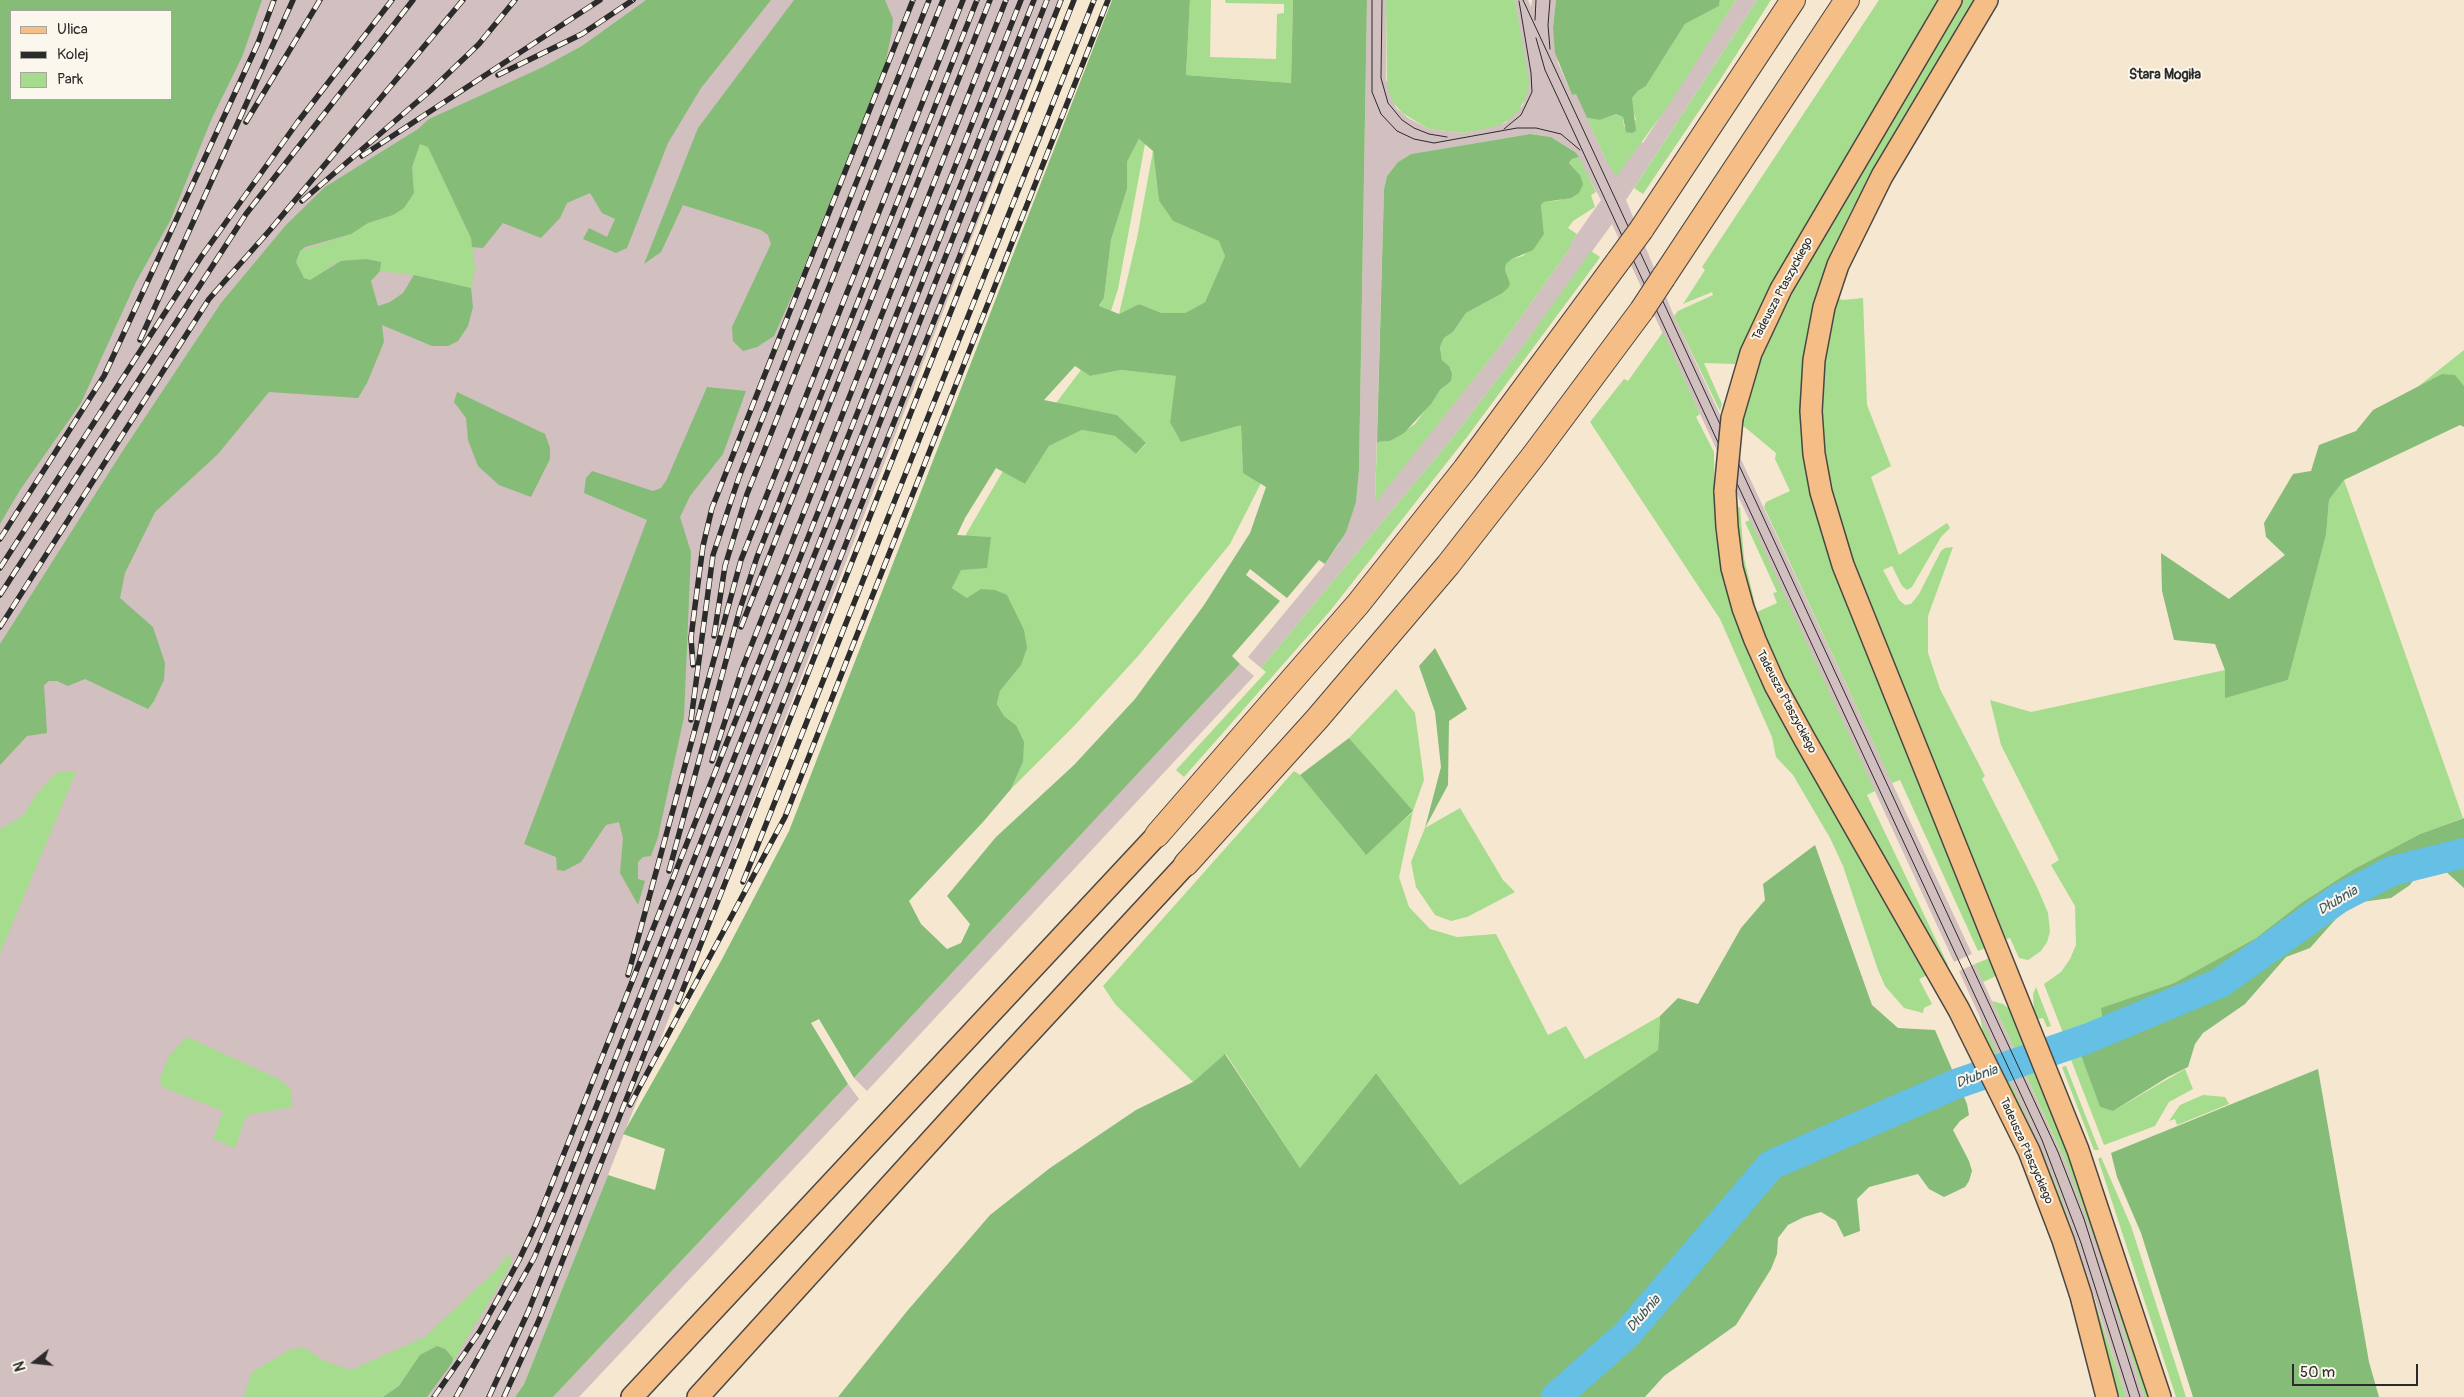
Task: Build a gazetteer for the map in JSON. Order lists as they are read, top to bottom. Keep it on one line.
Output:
{"streets":{"main road":["Tadeusza Ptaszyckiego"]},"districts":["Stara Mogiła"],"water":["Dłubnia"],"legend":["Ulica","Kolej","Park"],"scale_bar":"50 m","north":"left"}
